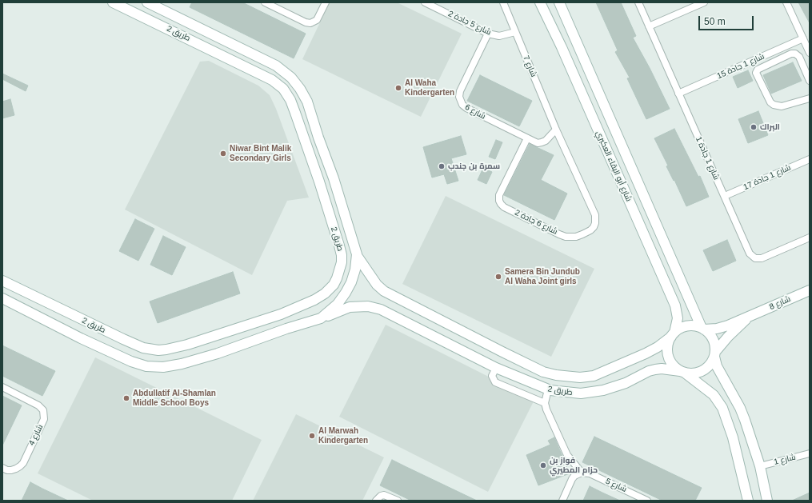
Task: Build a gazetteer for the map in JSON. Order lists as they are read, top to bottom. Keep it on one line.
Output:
{"streets":{"street":["شارع 5 جادة 2","طريق 2","شارع 7","شارع 1 جادة 15","شارع 6","شارع 1 جادة 1","شارع أبو البقاء العكبري","شارع 1 جادة 17","شارع 6 جادة 2","شارع 8","شارع 4","شارع 1","شارع 5"]},"crossings":[["شارع 5 جادة 2","شارع 7"],["شارع 5 جادة 2","شارع 6"],["طريق 2","شارع أبو البقاء العكبري"],["طريق 2","شارع 8"],["شارع 7","شارع 6"],["شارع 7","شارع 6 جادة 2"],["شارع 1 جادة 15","شارع 1 جادة 1"],["شارع 6","شارع 6 جادة 2"],["شارع 1 جادة 1","شارع 1 جادة 17"],["شارع أبو البقاء العكبري","شارع 8"]],"places":["Al Waha Kindergarten","البراك","Niwar Bint Malik Secondary Girls","سمرة بن جندب","Samera Bin Jundub Al Waha Joint girls","Abdullatif Al-Shamlan Middle School Boys","Al Marwah Kindergarten","فواز بن حزام المطيري"],"scale_bar":"50 m"}
